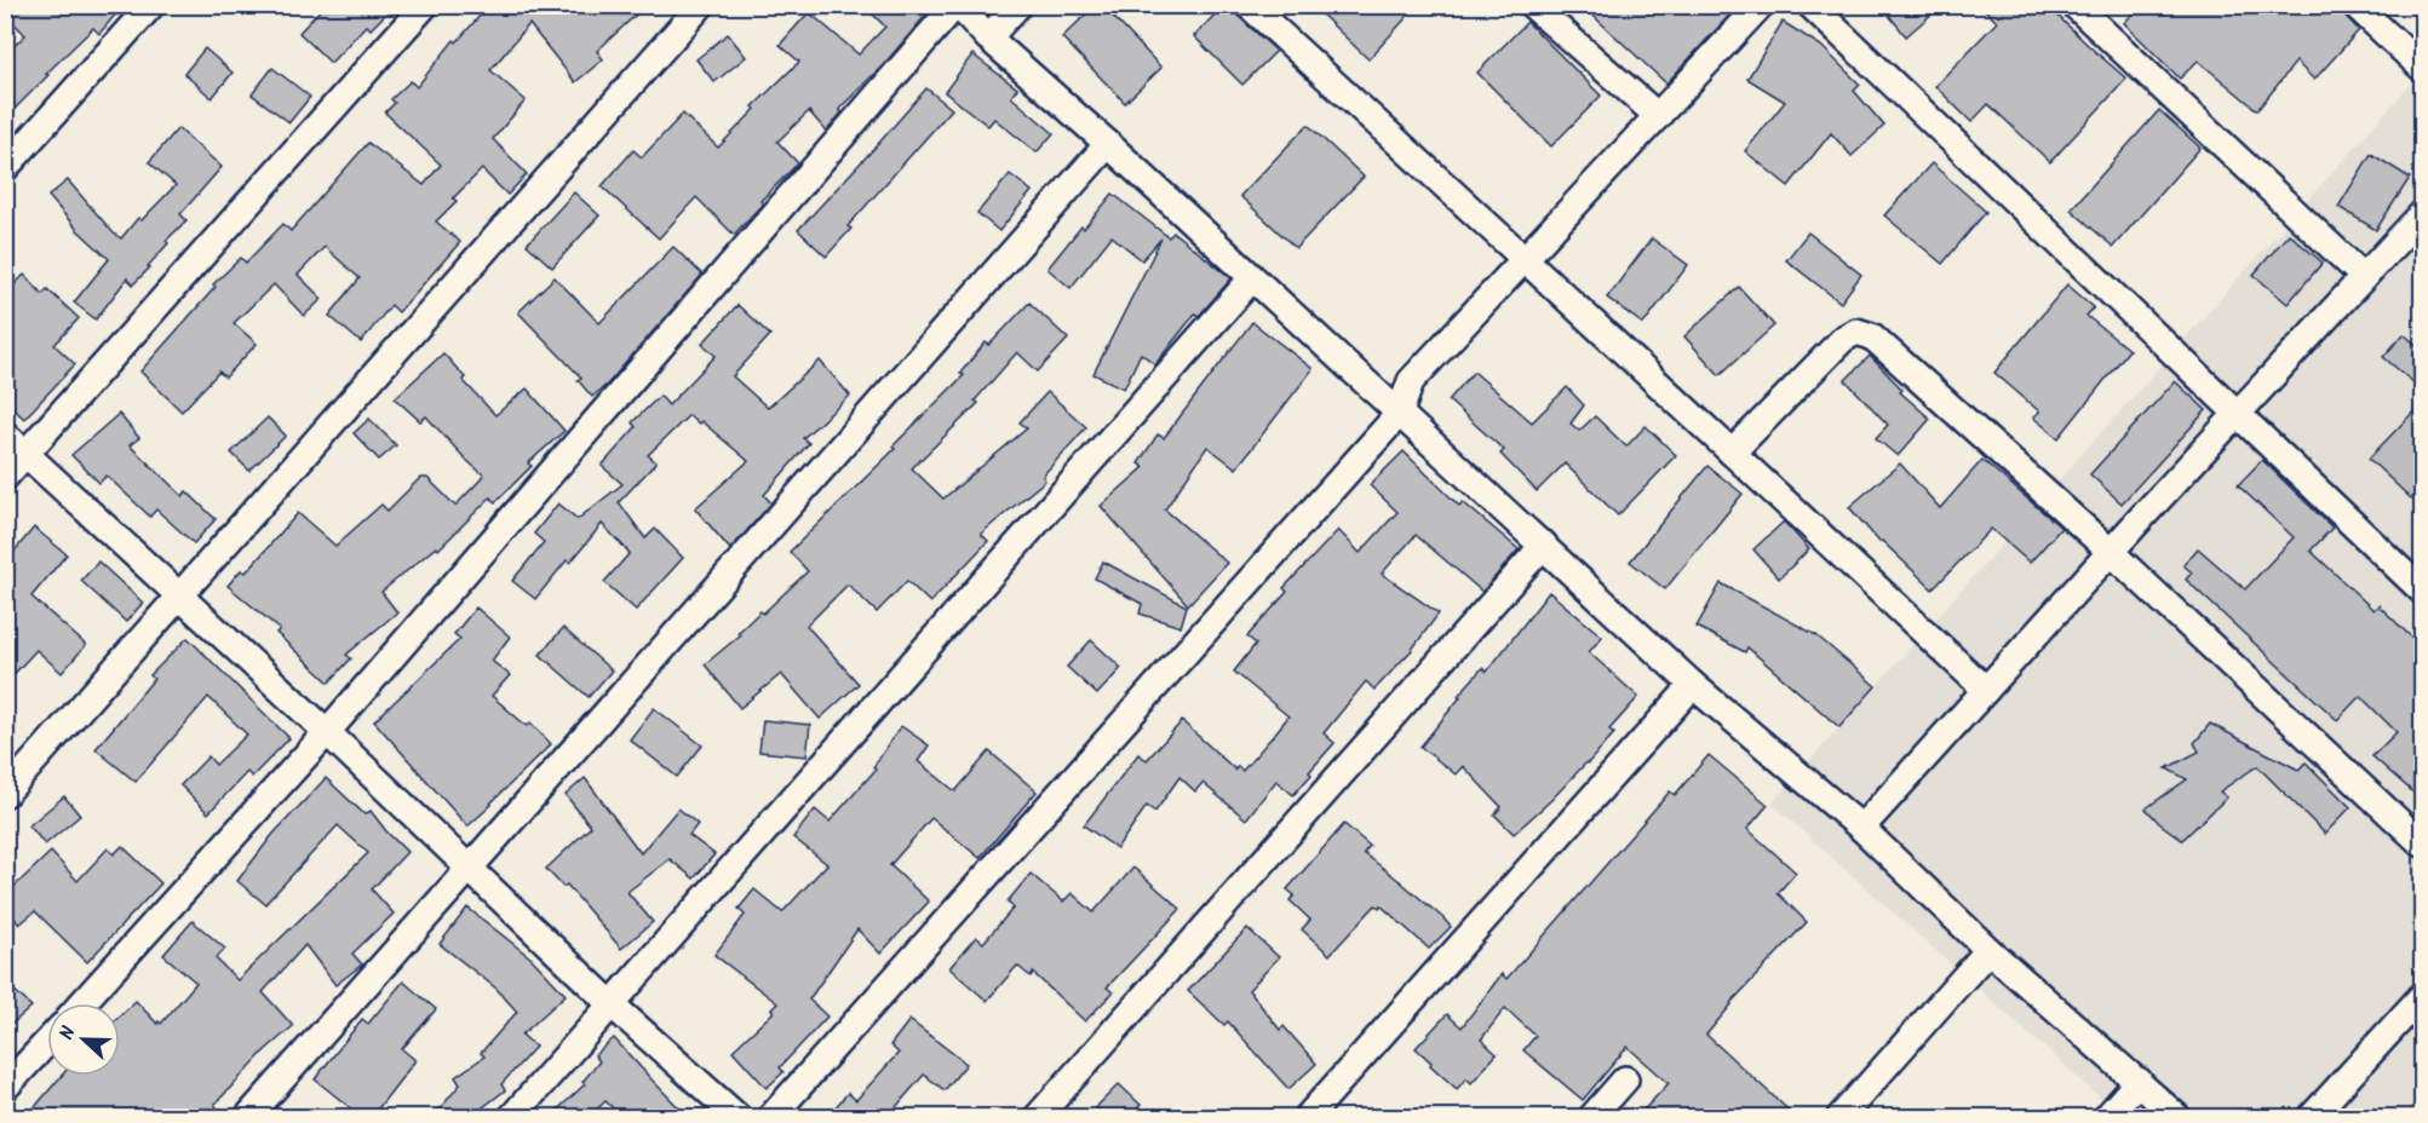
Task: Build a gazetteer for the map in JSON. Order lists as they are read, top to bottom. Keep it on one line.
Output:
{"north":"left"}
